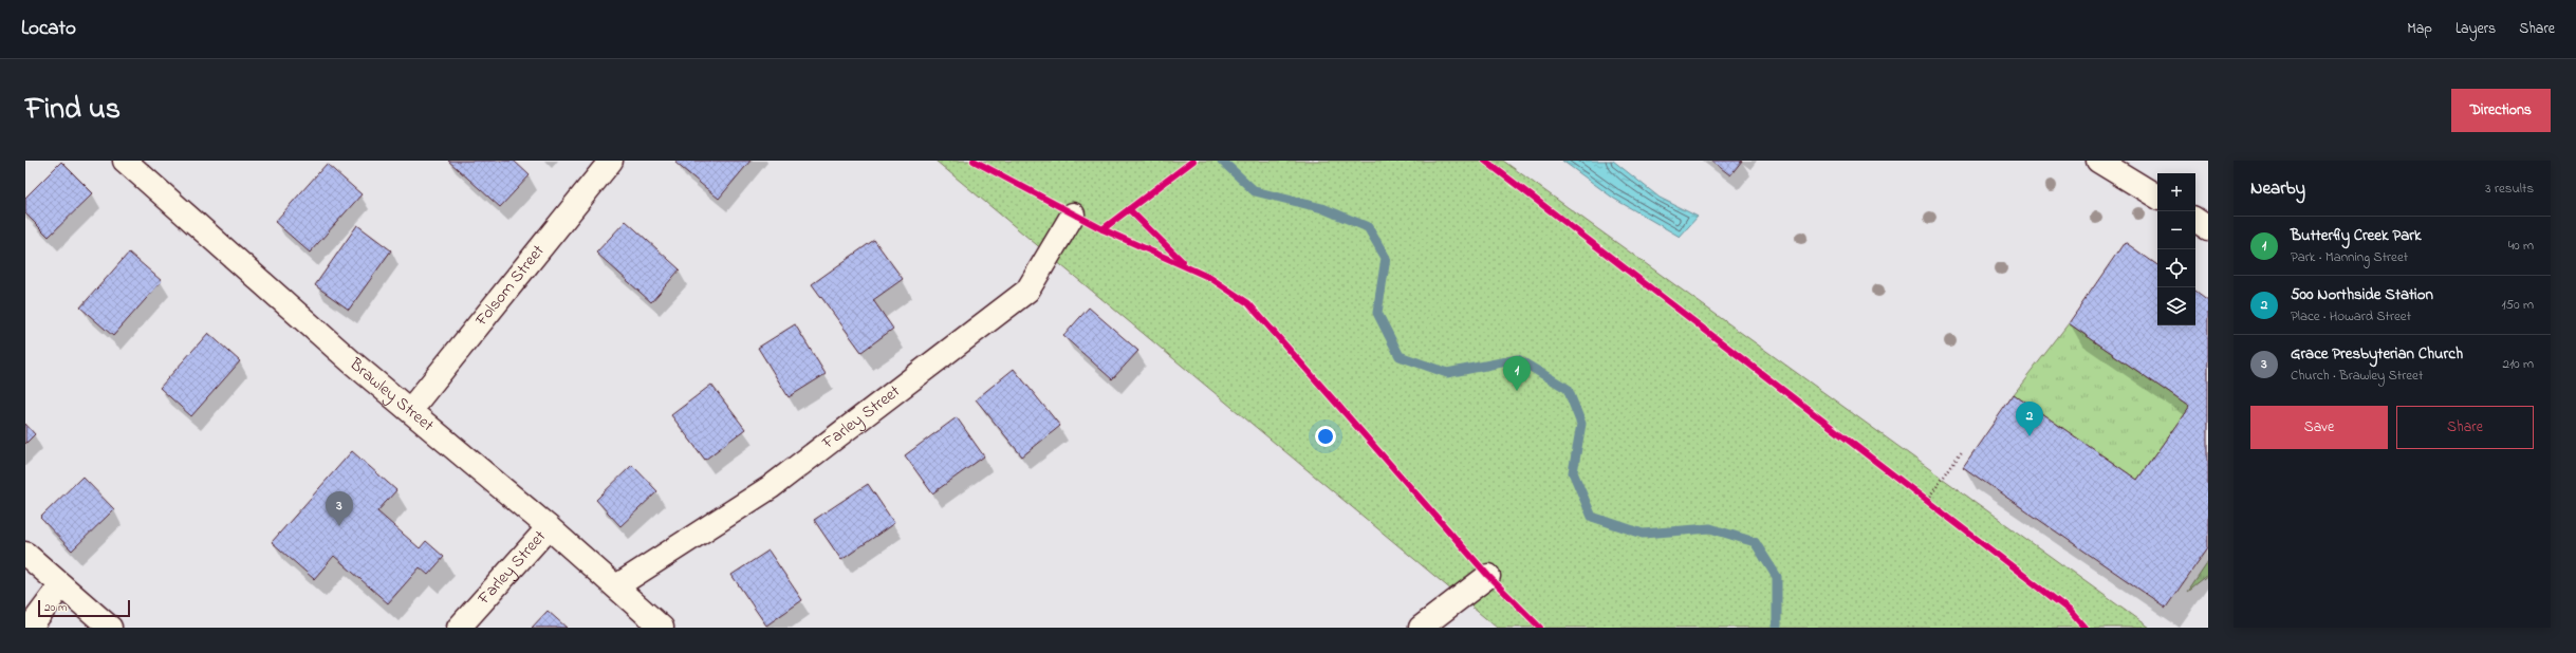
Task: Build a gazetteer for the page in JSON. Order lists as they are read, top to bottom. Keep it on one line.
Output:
{"streets":{"street":["Folsom Street","Brawley Street","Farley Street"]},"crossings":[["Folsom Street","Brawley Street"],["Brawley Street","Farley Street"]],"scale_bar":"20 m","page":{"header":"Locato","nav":["Map","Layers","Share"],"title":"Find us","buttons":["Directions",["Save","Share"]],"heading":["Nearby","3 results"],"map_buttons":["+","−"],"list":[{"mark":"1","name":"Butterfly Creek Park","note":"Park · Manning Street","value":"40 m"},{"mark":"2","name":"500 Northside Station","note":"Place · Howard Street","value":"150 m"},{"mark":"3","name":"Grace Presbyterian Church","note":"Church · Brawley Street","value":"210 m"}],"pins":["1","2","3"],"scale":"20 m"}}
